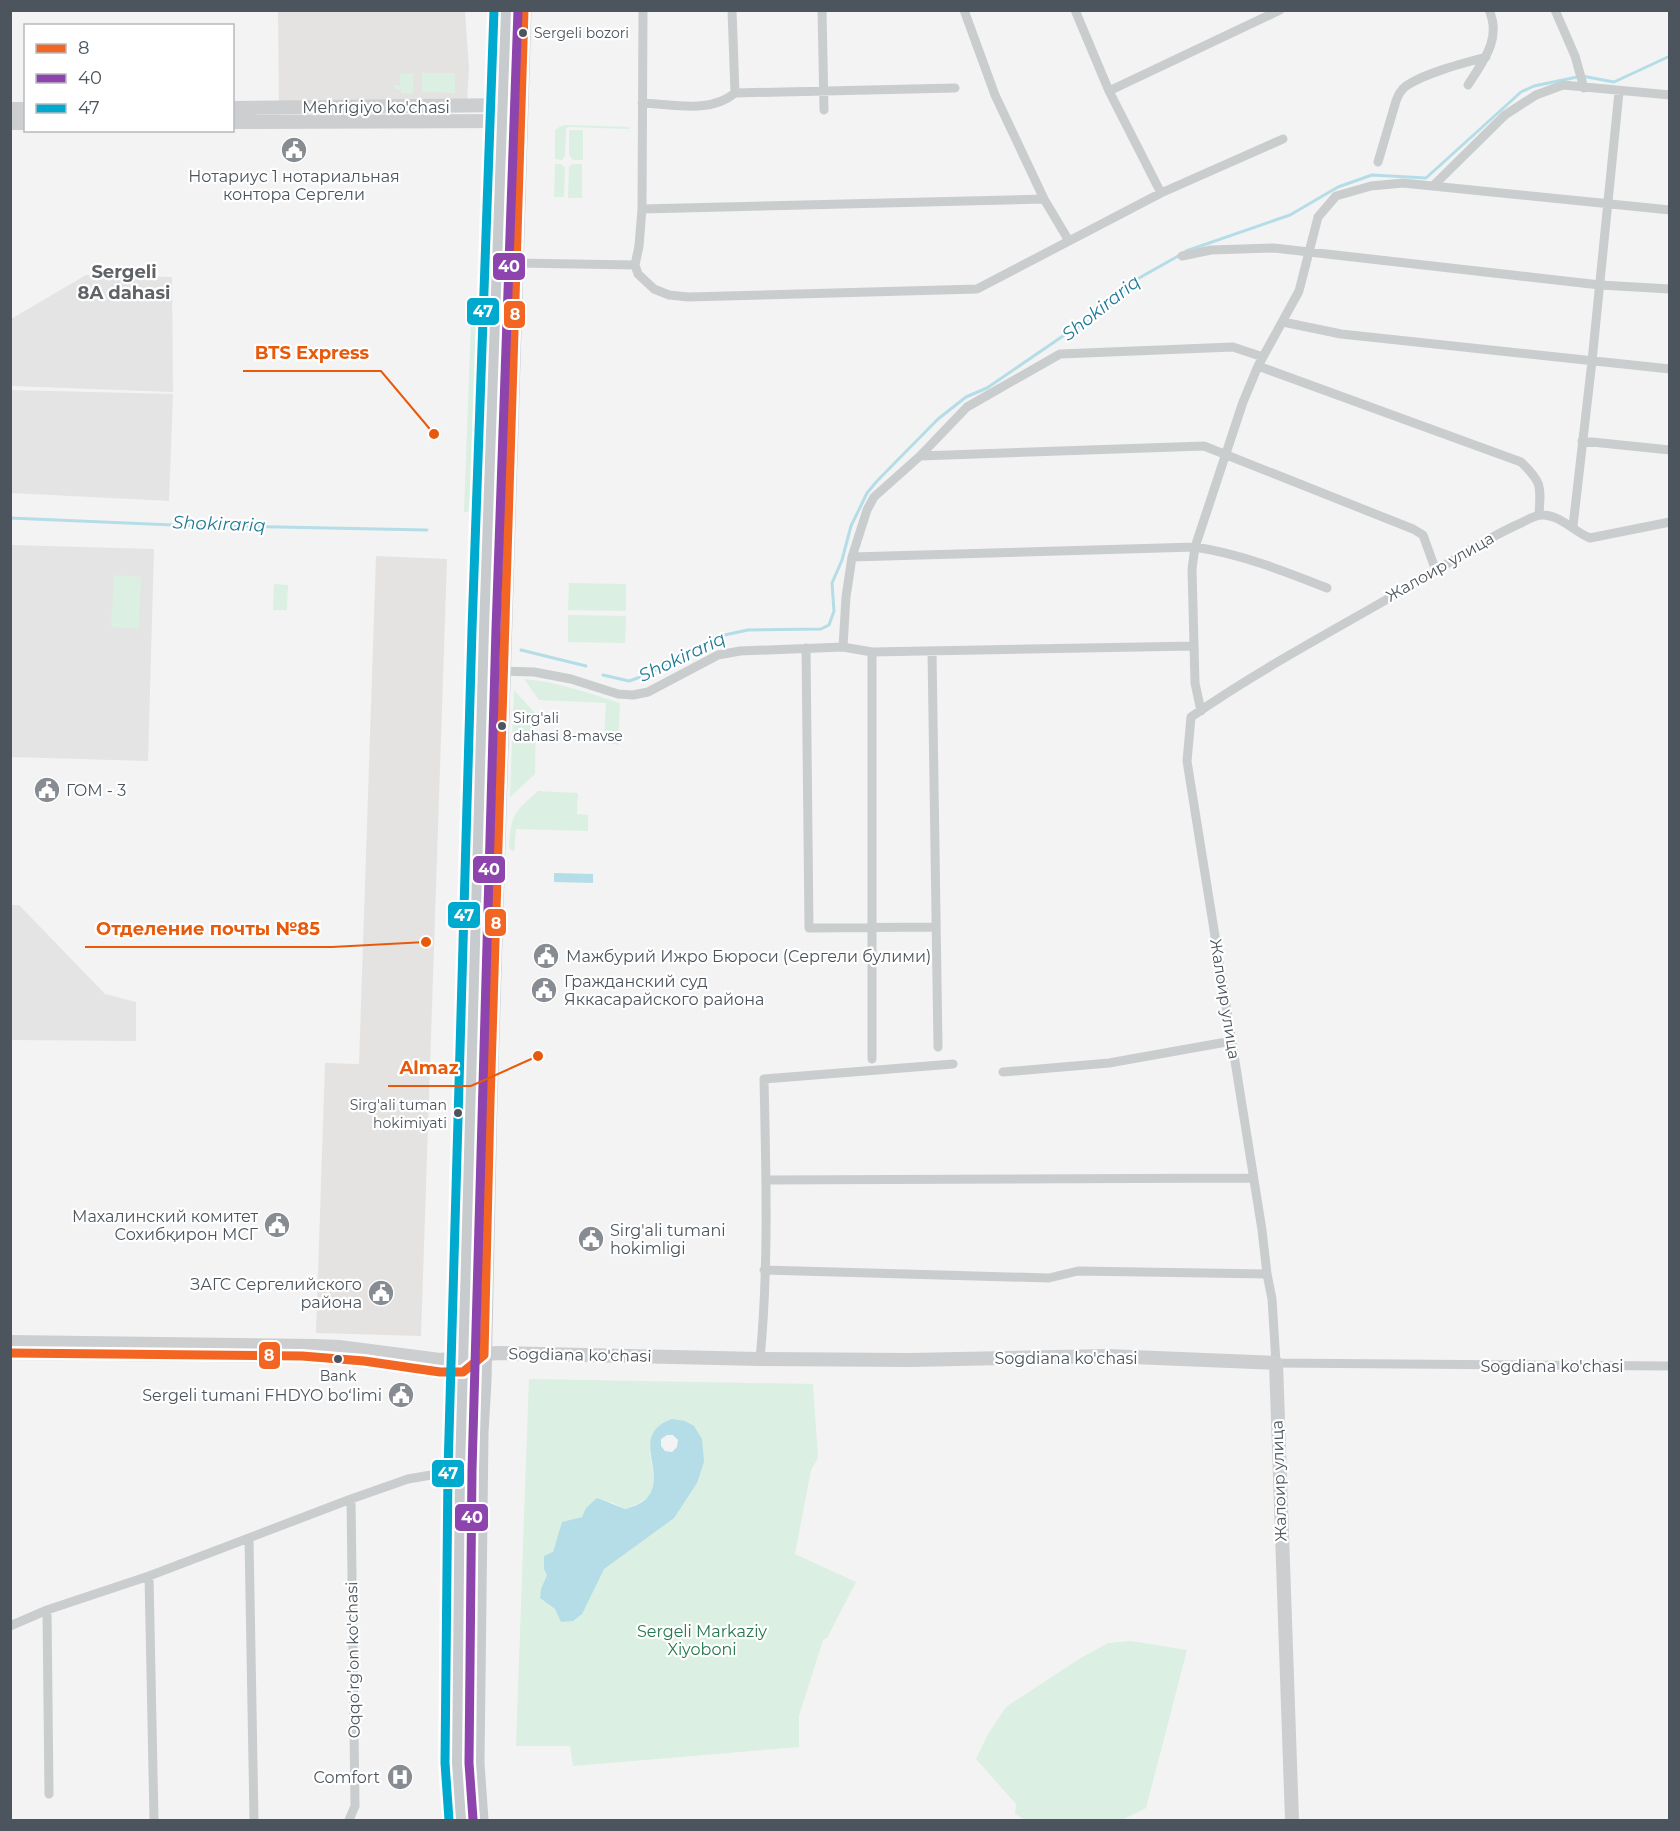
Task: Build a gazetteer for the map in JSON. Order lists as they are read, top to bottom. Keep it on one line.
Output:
{"streets":{"main road":["Mehrigiyo ko'chasi","Жалоир улица","Sogdiana ko'chasi"],"street":["Oqqo’rg’on ko'chasi"]},"crossings":[["Жалоир улица","Sogdiana ko'chasi"]],"districts":["Sergeli 8A dahasi"],"water":["Shokirariq"],"parks":["Sergeli Markaziy Xiyoboni"],"places":{"other":["Sergeli bozori","BTS Express","Sirg'ali dahasi 8-mavse","Отделение почты №85","Almaz","Sirg'ali tuman hokimiyati","Bank"],"public building":["Нотариус 1 нотариальная контора Сергели","ГОМ - 3","Мажбурий Ижро Бюроси (Сергели булими)","Гражданский суд Яккасарайского района","Махалинский комитет Сохибқирон МСГ","Sirg'ali tumani hokimligi","ЗАГС Сергелийского района","Sergeli tumani FHDYO boʻlimi"],"hospital":["Comfort"]},"lines":["transit line 8","transit line 40","transit line 47"],"legend":["8","40","47"]}
